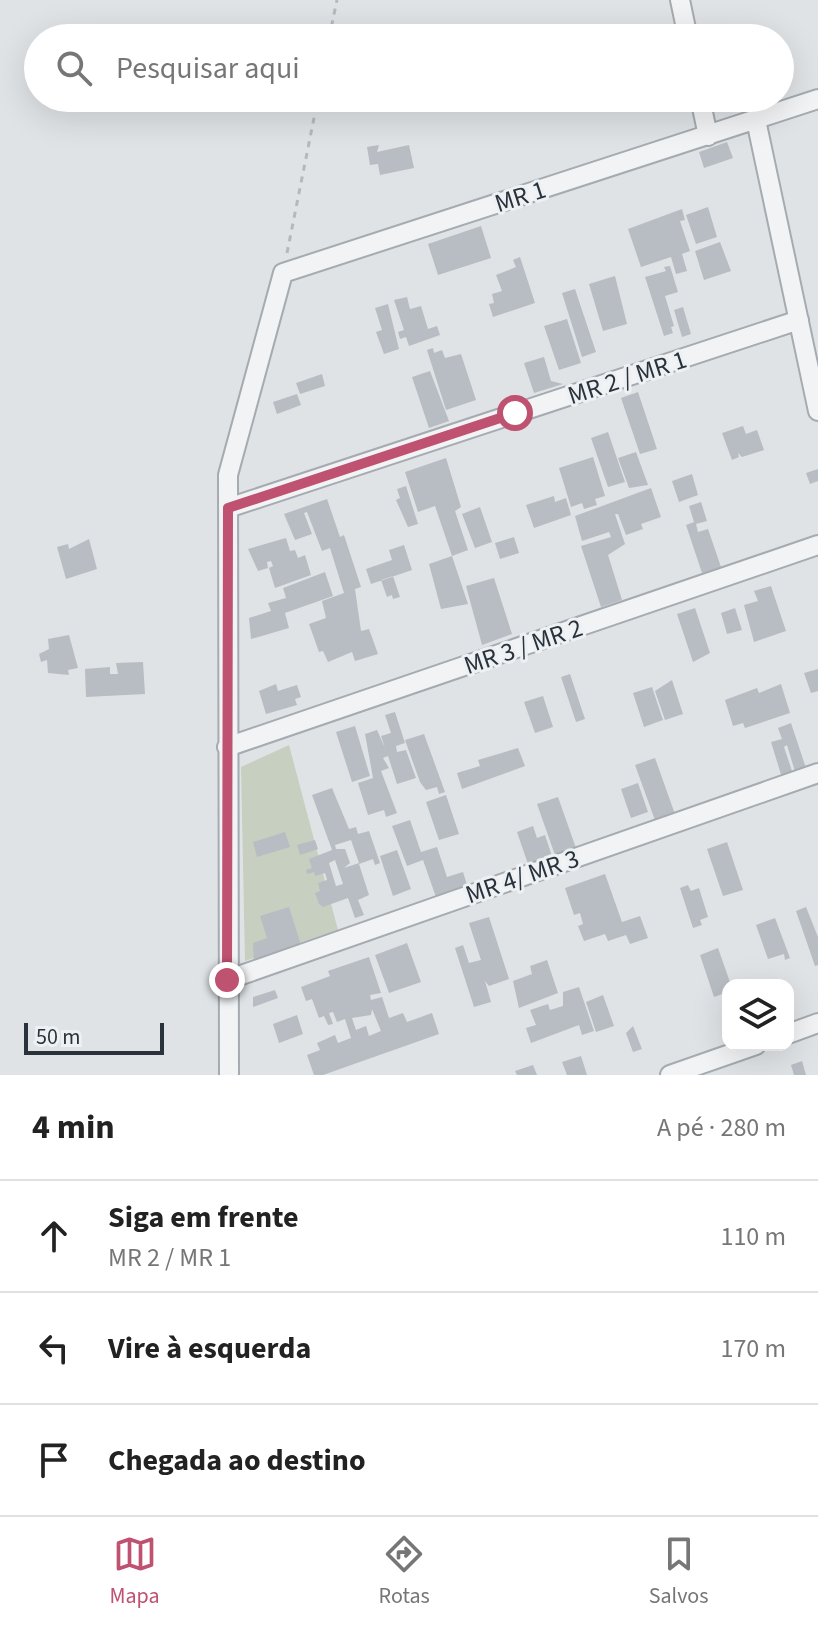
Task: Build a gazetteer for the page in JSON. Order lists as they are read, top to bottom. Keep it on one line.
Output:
{"streets":{"street":["MR 1","MR 2 / MR 1","MR 3 / MR 2","MR 4/ MR 3"]},"scale_bar":"50 m","page":{"search":"Pesquisar aqui","scale":"50 m","heading":["4 min","A pé · 280 m"],"list":[["Siga em frente","MR 2 / MR 1","110 m"],["Vire à esquerda","170 m"],"Chegada ao destino"],"nav":["Mapa","Rotas","Salvos"]}}
